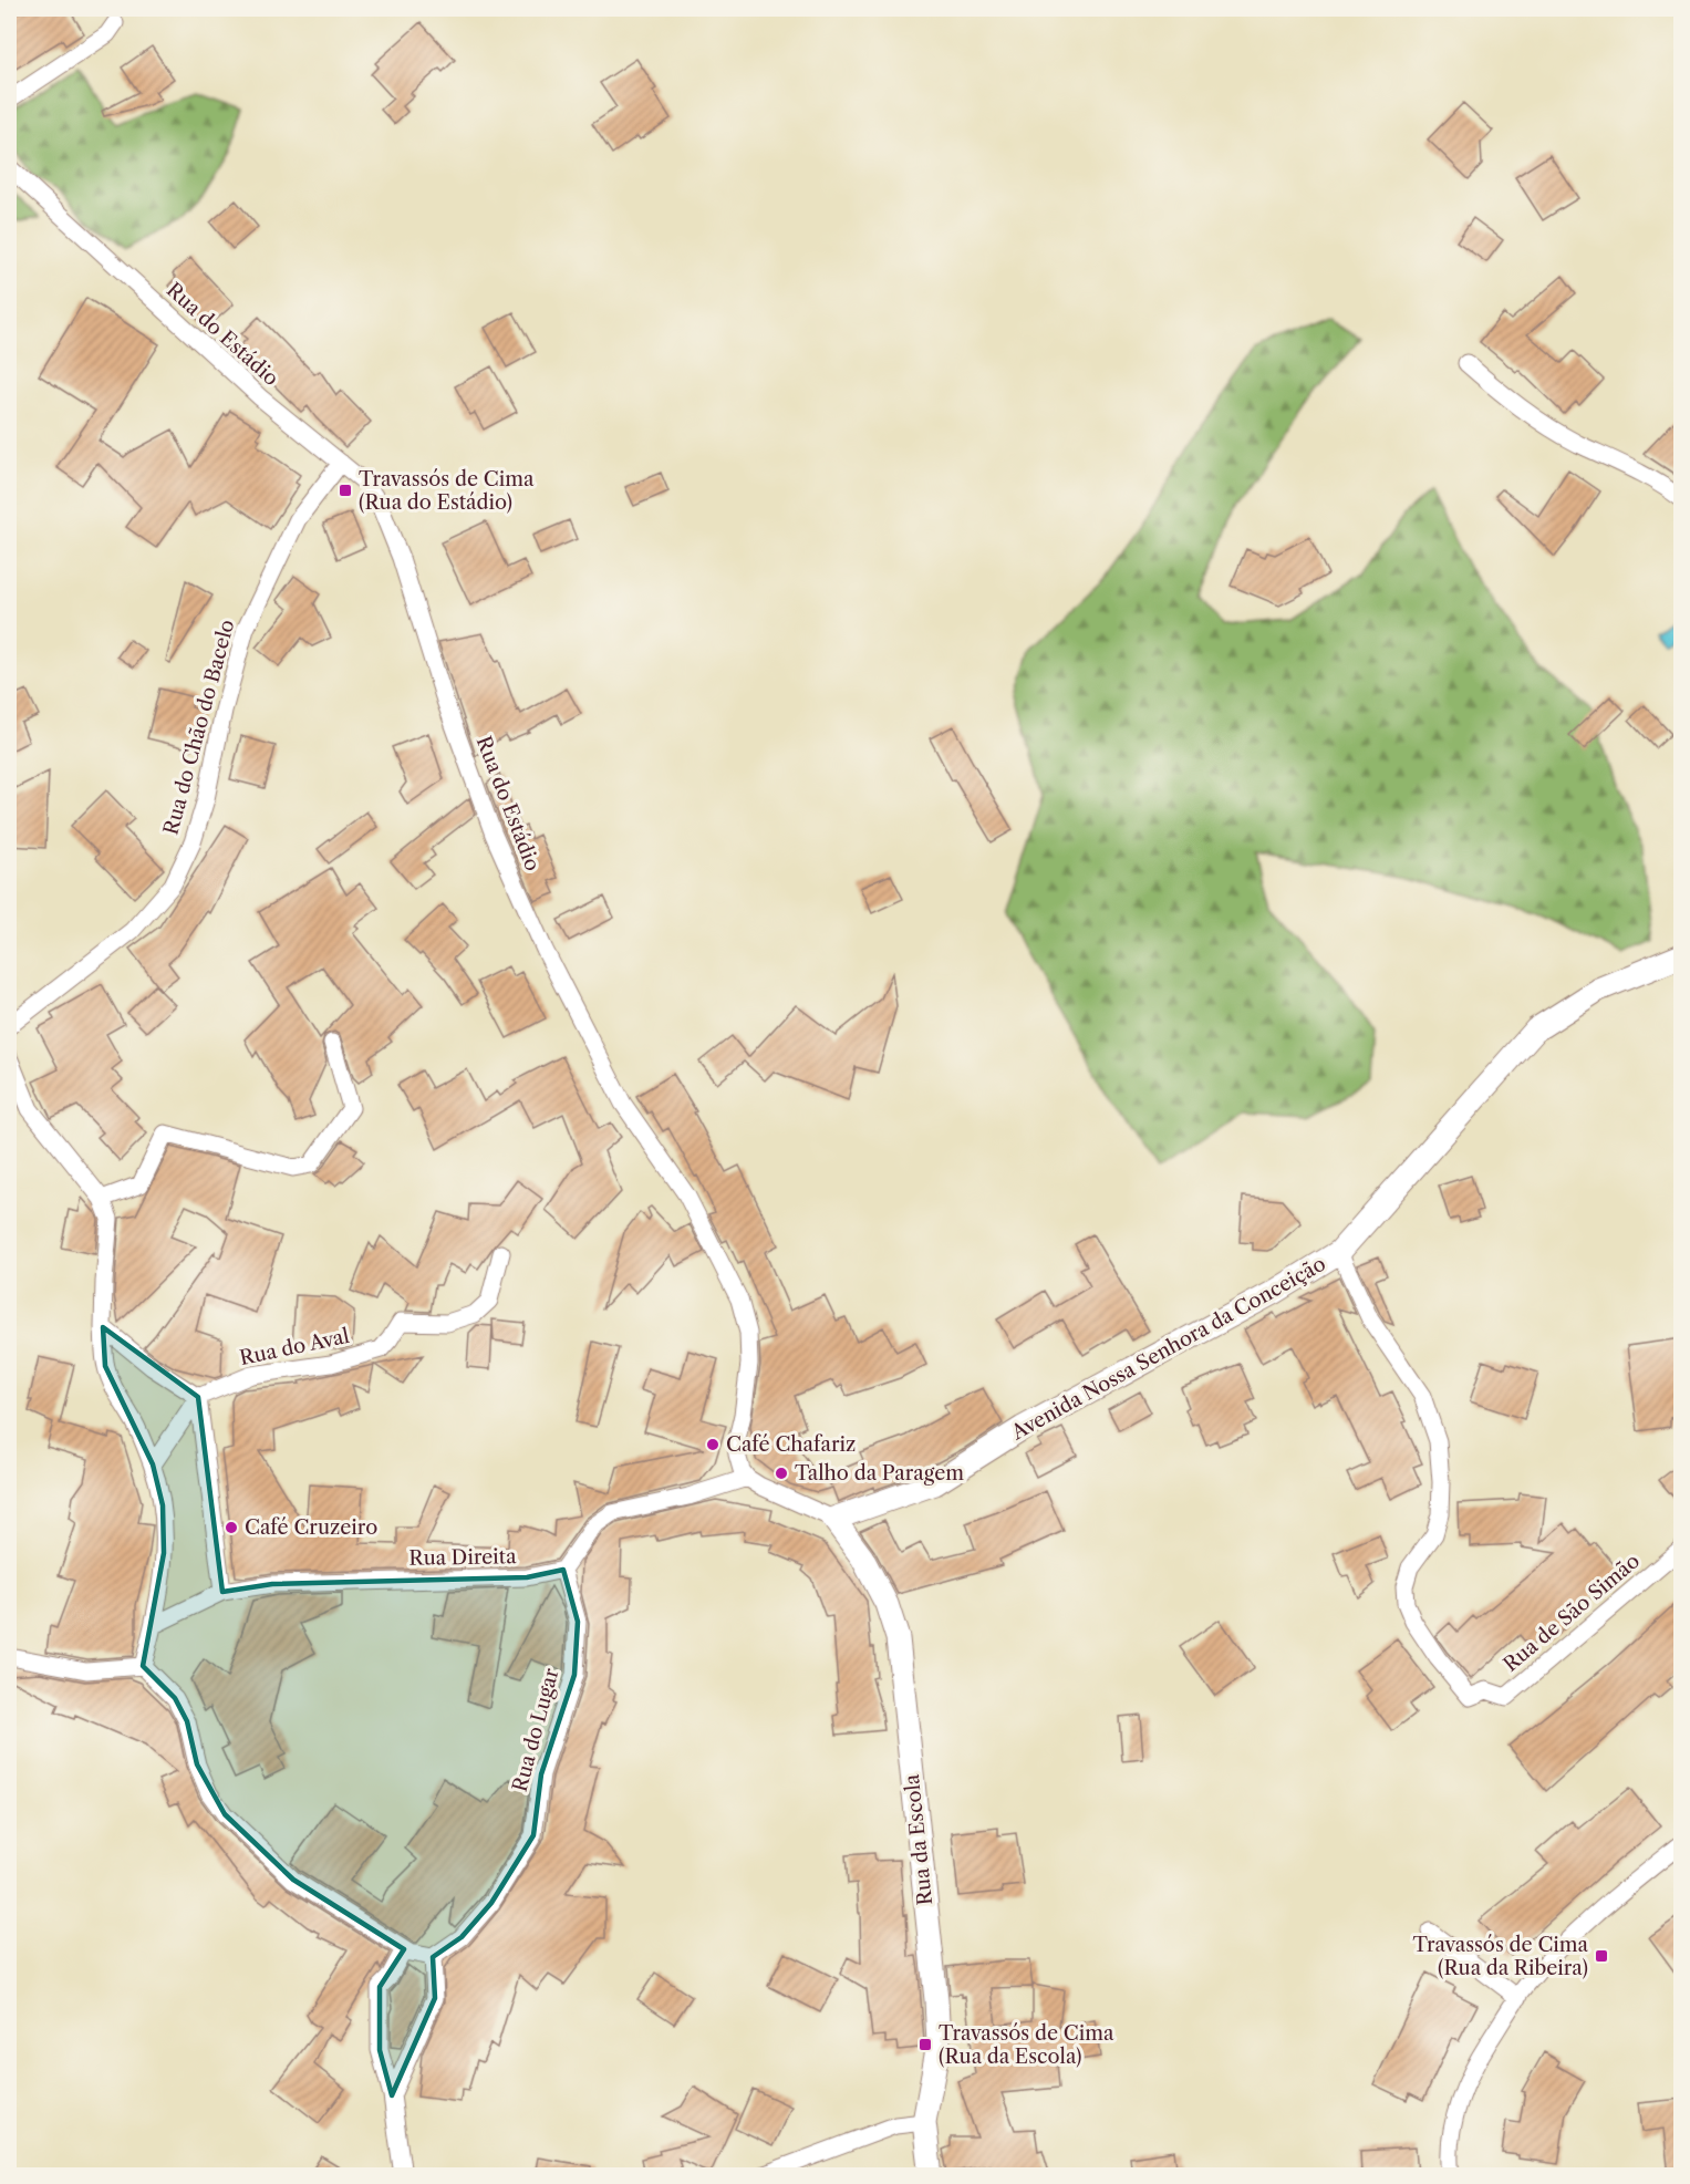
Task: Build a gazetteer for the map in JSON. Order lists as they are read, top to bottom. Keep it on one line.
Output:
{"streets":{"street":["Rua do Estádio","Rua do Chão do Bacelo","Rua do Aval","Avenida Nossa Senhora da Conceição","Rua Direita","Rua de São Simão","Rua do Lugar","Rua da Escola"]},"crossings":[["Rua do Estádio","Rua do Chão do Bacelo"],["Avenida Nossa Senhora da Conceição","Rua de São Simão"],["Avenida Nossa Senhora da Conceição","Rua da Escola"],["Rua Direita","Rua do Lugar"]],"places":{"transit":["Travassós de Cima (Rua do Estádio)","Travassós de Cima (Rua da Ribeira)","Travassós de Cima (Rua da Escola)"],"other":["Café Chafariz","Talho da Paragem","Café Cruzeiro"]}}
